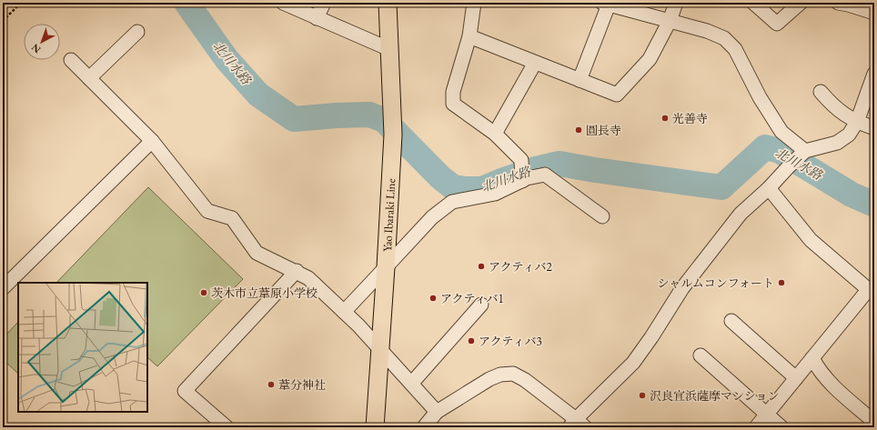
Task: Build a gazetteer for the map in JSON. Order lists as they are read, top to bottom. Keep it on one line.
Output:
{"streets":{"main road":["Yao Ibaraki Line"]},"water":["北川水路"],"places":["光善寺","圓長寺","アクティバ2","シャルムコンフォート","茨木市立葦原小学校","アクティバ1","アクティバ3","葦分神社","沢良宜浜薩摩マンション"],"north":"bottom left"}
